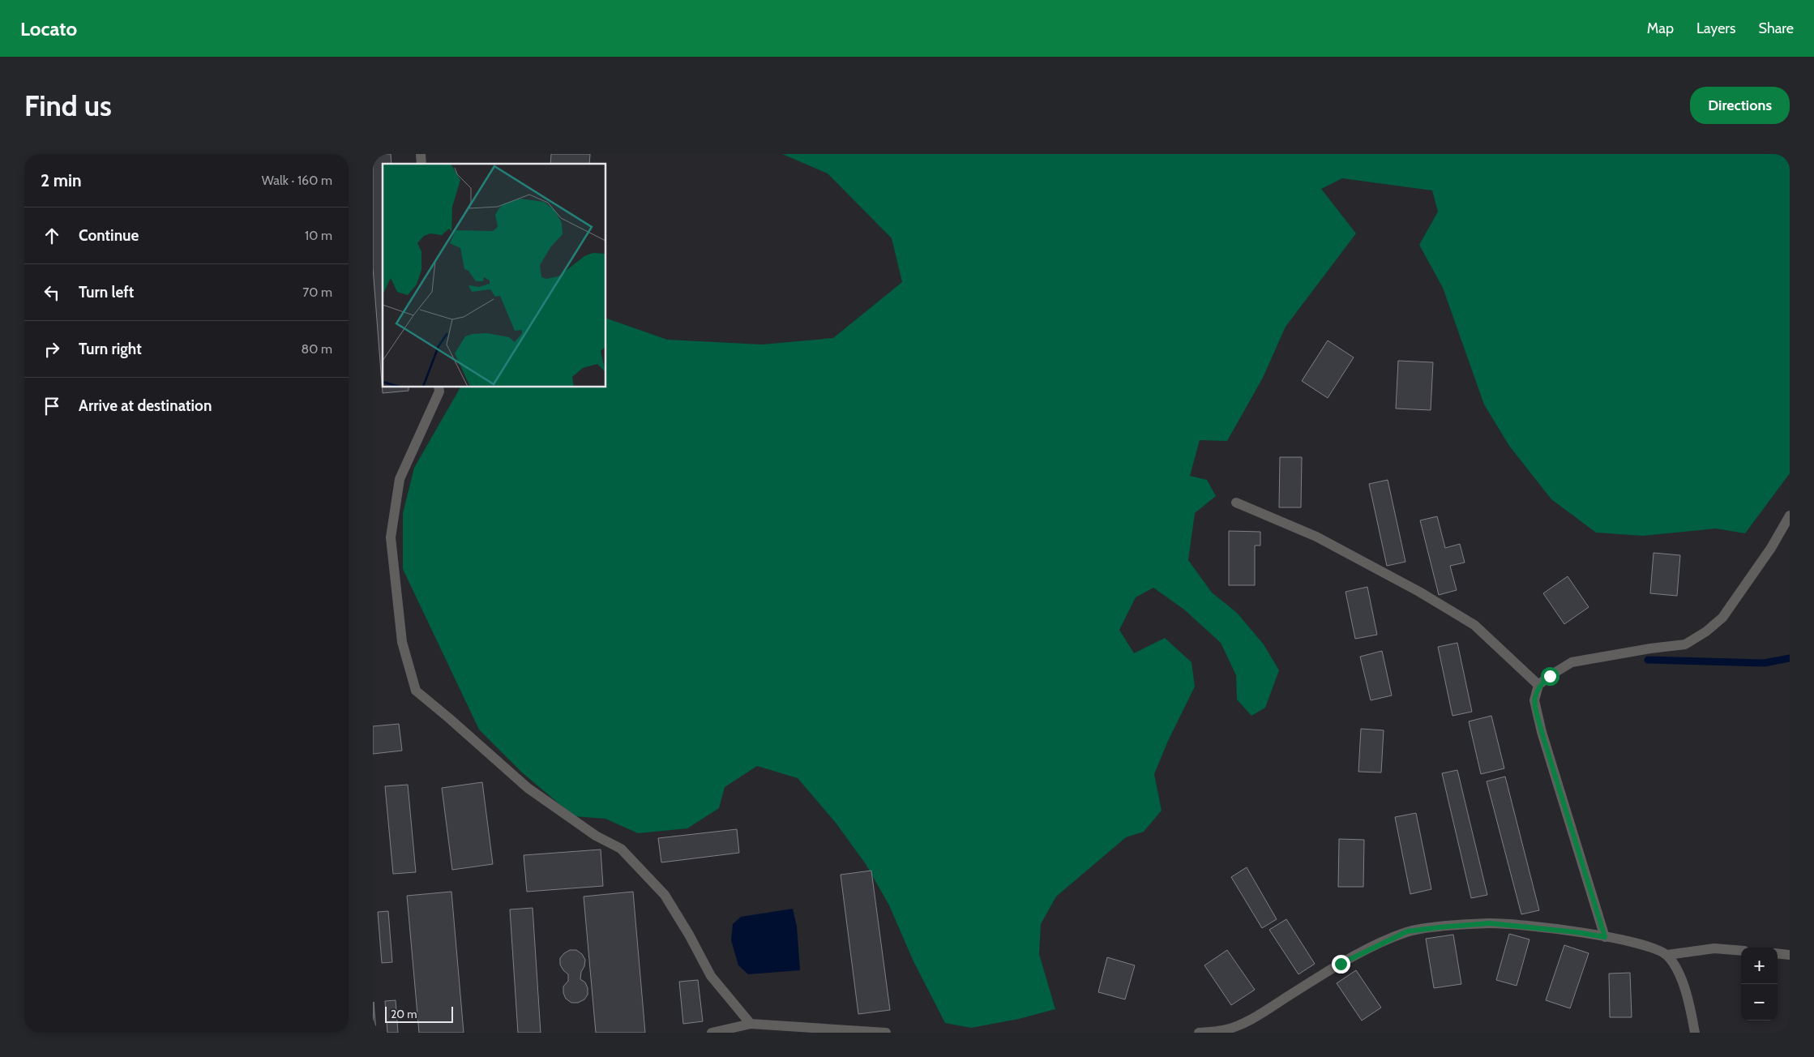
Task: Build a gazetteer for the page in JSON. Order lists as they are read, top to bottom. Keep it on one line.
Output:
{"scale_bar":"20 m","page":{"header":"Locato","nav":["Map","Layers","Share"],"buttons":"Directions","title":"Find us","heading":["2 min","Walk · 160 m"],"list":[["Continue","10 m"],["Turn left","70 m"],["Turn right","80 m"],"Arrive at destination"],"map_buttons":["+","−"],"scale":"20 m"}}
